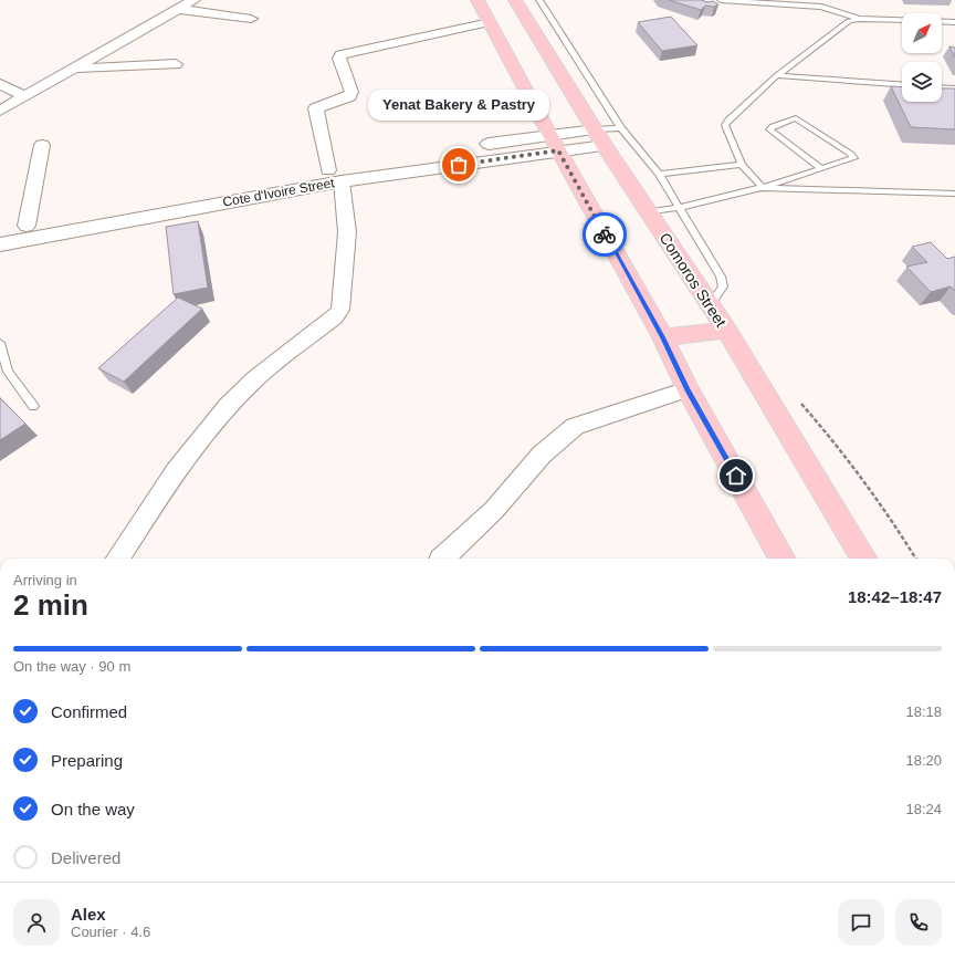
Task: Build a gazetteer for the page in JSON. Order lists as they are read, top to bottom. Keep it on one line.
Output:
{"streets":{"main road":["Cote d'Ivoire Street","Comoros Street"]},"places":["Yenat Bakery & Pastry"],"north":"top right","page":{"bubble":"Yenat Bakery & Pastry","heading":["2 min","Arriving in","18:42–18:47"],"panel":["Alex","Courier · 4.6"],"bar":"On the way · 90 m","list":[["Confirmed","18:18"],["Preparing","18:20"],["On the way","18:24"],"Delivered"]}}
